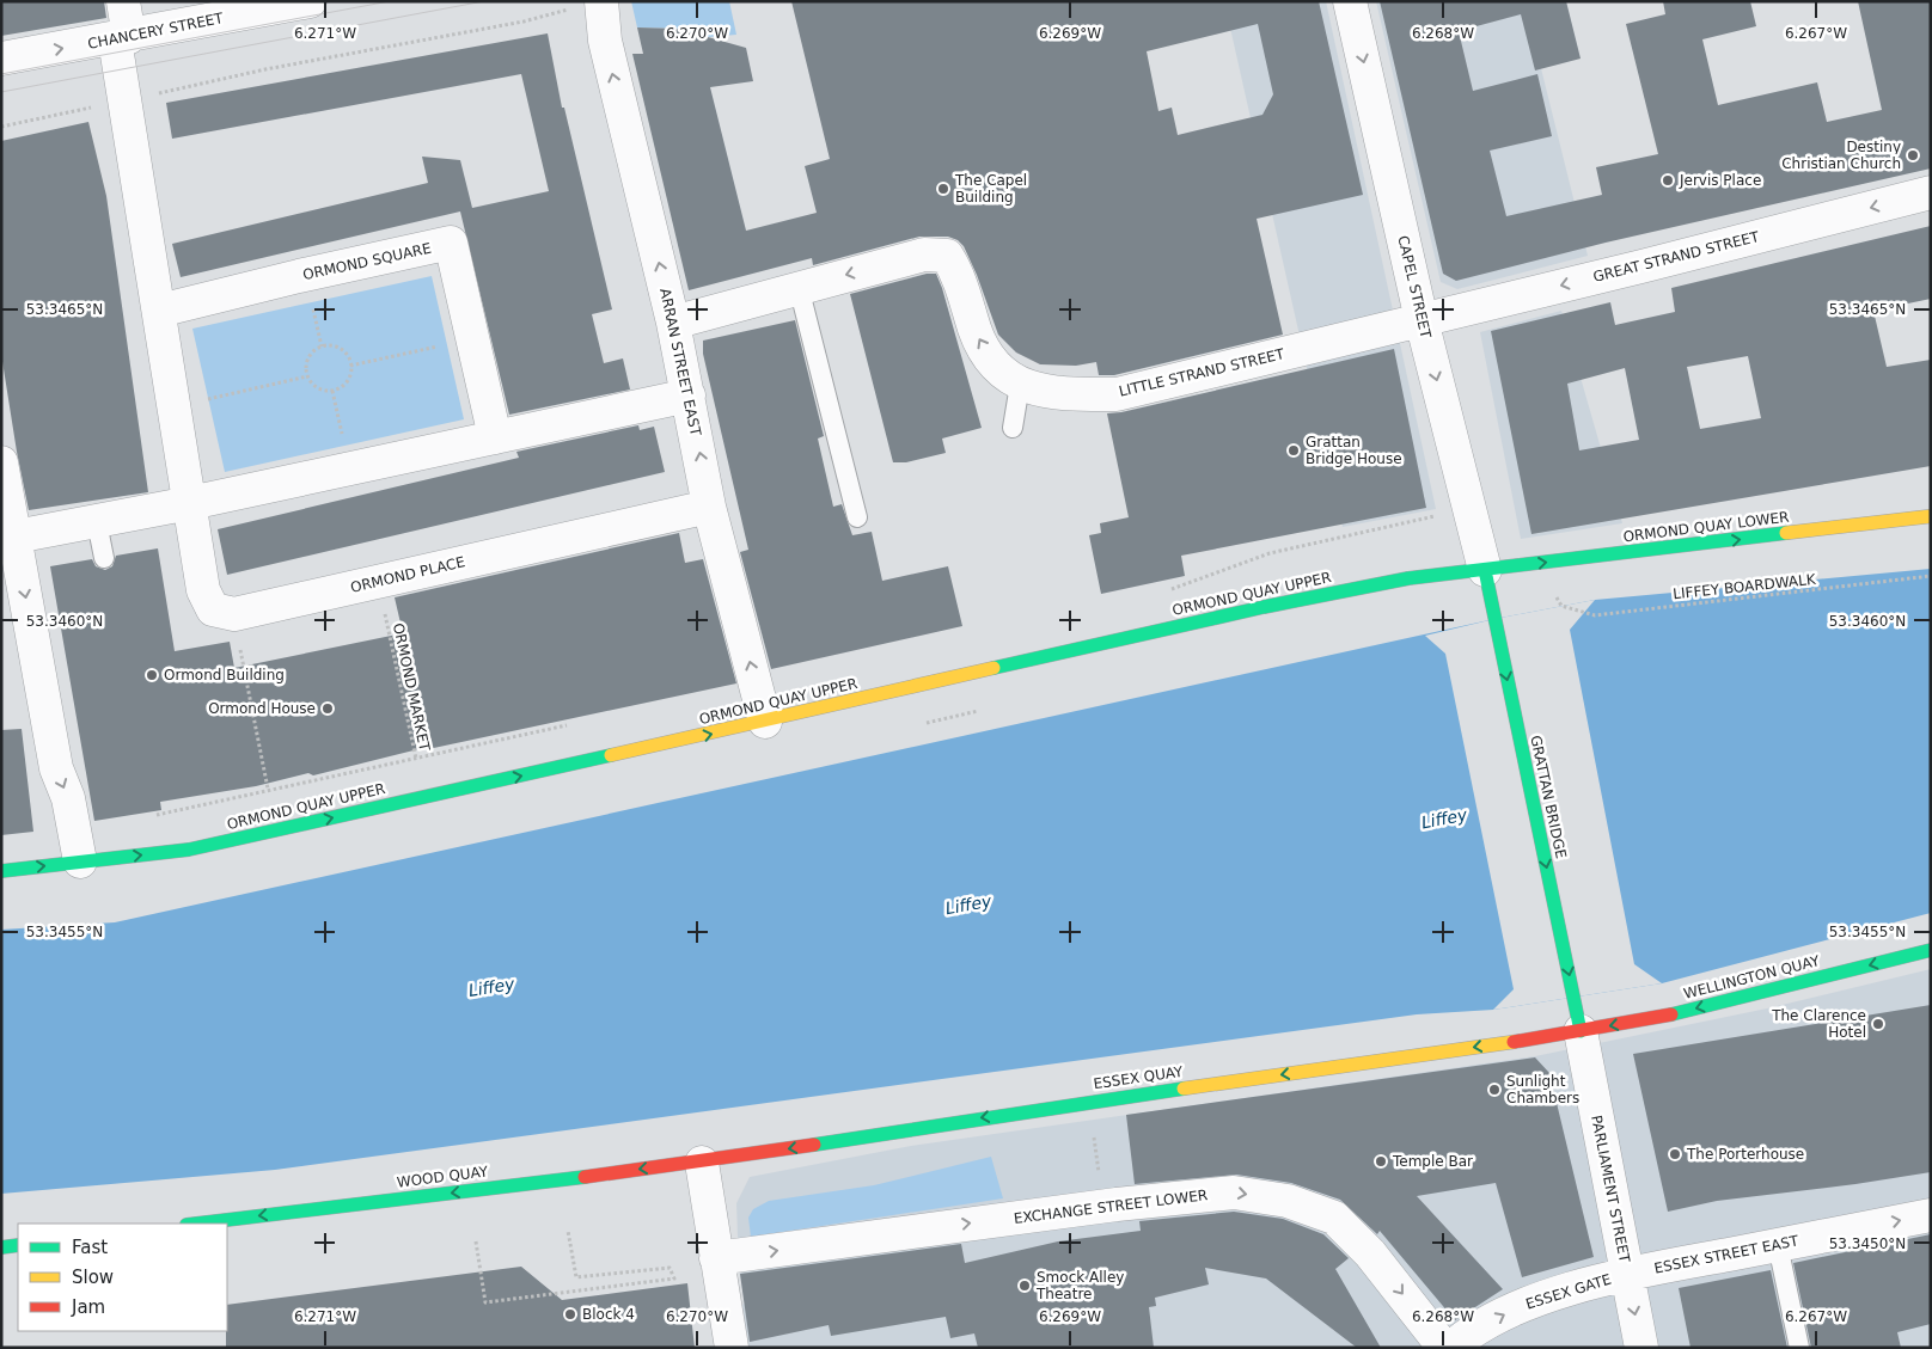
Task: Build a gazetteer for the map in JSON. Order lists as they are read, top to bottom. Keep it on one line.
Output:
{"streets":{"main road":["ORMOND QUAY LOWER","ORMOND QUAY UPPER","GRATTAN BRIDGE","WELLINGTON QUAY","ESSEX QUAY","WOOD QUAY"],"street":["CHANCERY STREET","GREAT STRAND STREET","ORMOND SQUARE","CAPEL STREET","ARRAN STREET EAST","LITTLE STRAND STREET","ORMOND PLACE","PARLIAMENT STREET","EXCHANGE STREET LOWER","ESSEX STREET EAST","ESSEX GATE"],"path":["LIFFEY BOARDWALK","ORMOND MARKET"]},"crossings":[["GREAT STRAND STREET","CAPEL STREET"],["GREAT STRAND STREET","LITTLE STRAND STREET"],["CAPEL STREET","LITTLE STRAND STREET"],["CAPEL STREET","ORMOND QUAY LOWER"],["CAPEL STREET","ORMOND QUAY UPPER"],["CAPEL STREET","GRATTAN BRIDGE"],["ARRAN STREET EAST","LITTLE STRAND STREET"],["ARRAN STREET EAST","ORMOND PLACE"],["ARRAN STREET EAST","ORMOND QUAY UPPER"],["ORMOND QUAY LOWER","ORMOND QUAY UPPER"],["ORMOND QUAY LOWER","GRATTAN BRIDGE"],["ORMOND PLACE","ORMOND MARKET"],["ORMOND QUAY UPPER","ORMOND MARKET"],["ORMOND QUAY UPPER","GRATTAN BRIDGE"],["GRATTAN BRIDGE","WELLINGTON QUAY"],["GRATTAN BRIDGE","ESSEX QUAY"],["GRATTAN BRIDGE","PARLIAMENT STREET"],["WELLINGTON QUAY","ESSEX QUAY"],["WELLINGTON QUAY","PARLIAMENT STREET"],["ESSEX QUAY","WOOD QUAY"],["ESSEX QUAY","PARLIAMENT STREET"],["PARLIAMENT STREET","ESSEX STREET EAST"],["PARLIAMENT STREET","ESSEX GATE"],["ESSEX STREET EAST","ESSEX GATE"]],"one_way":["CHANCERY STREET","GREAT STRAND STREET","CAPEL STREET","ARRAN STREET EAST","ORMOND QUAY LOWER","ORMOND QUAY UPPER","GRATTAN BRIDGE","WELLINGTON QUAY","ESSEX QUAY","WOOD QUAY","EXCHANGE STREET LOWER","ESSEX STREET EAST","ESSEX GATE"],"water":["Liffey"],"places":["Destiny Christian Church","Jervis Place","The Capel Building","Grattan Bridge House","Ormond Building","Ormond House","The Clarence Hotel","Sunlight Chambers","The Porterhouse","Temple Bar","Smock Alley Theatre","Block 4"],"legend":["Fast","Slow","Jam"],"coordinates":["6.271°W","6.270°W","6.269°W","6.268°W","6.267°W","53.3465°N","53.3460°N","53.3455°N","53.3450°N"]}
